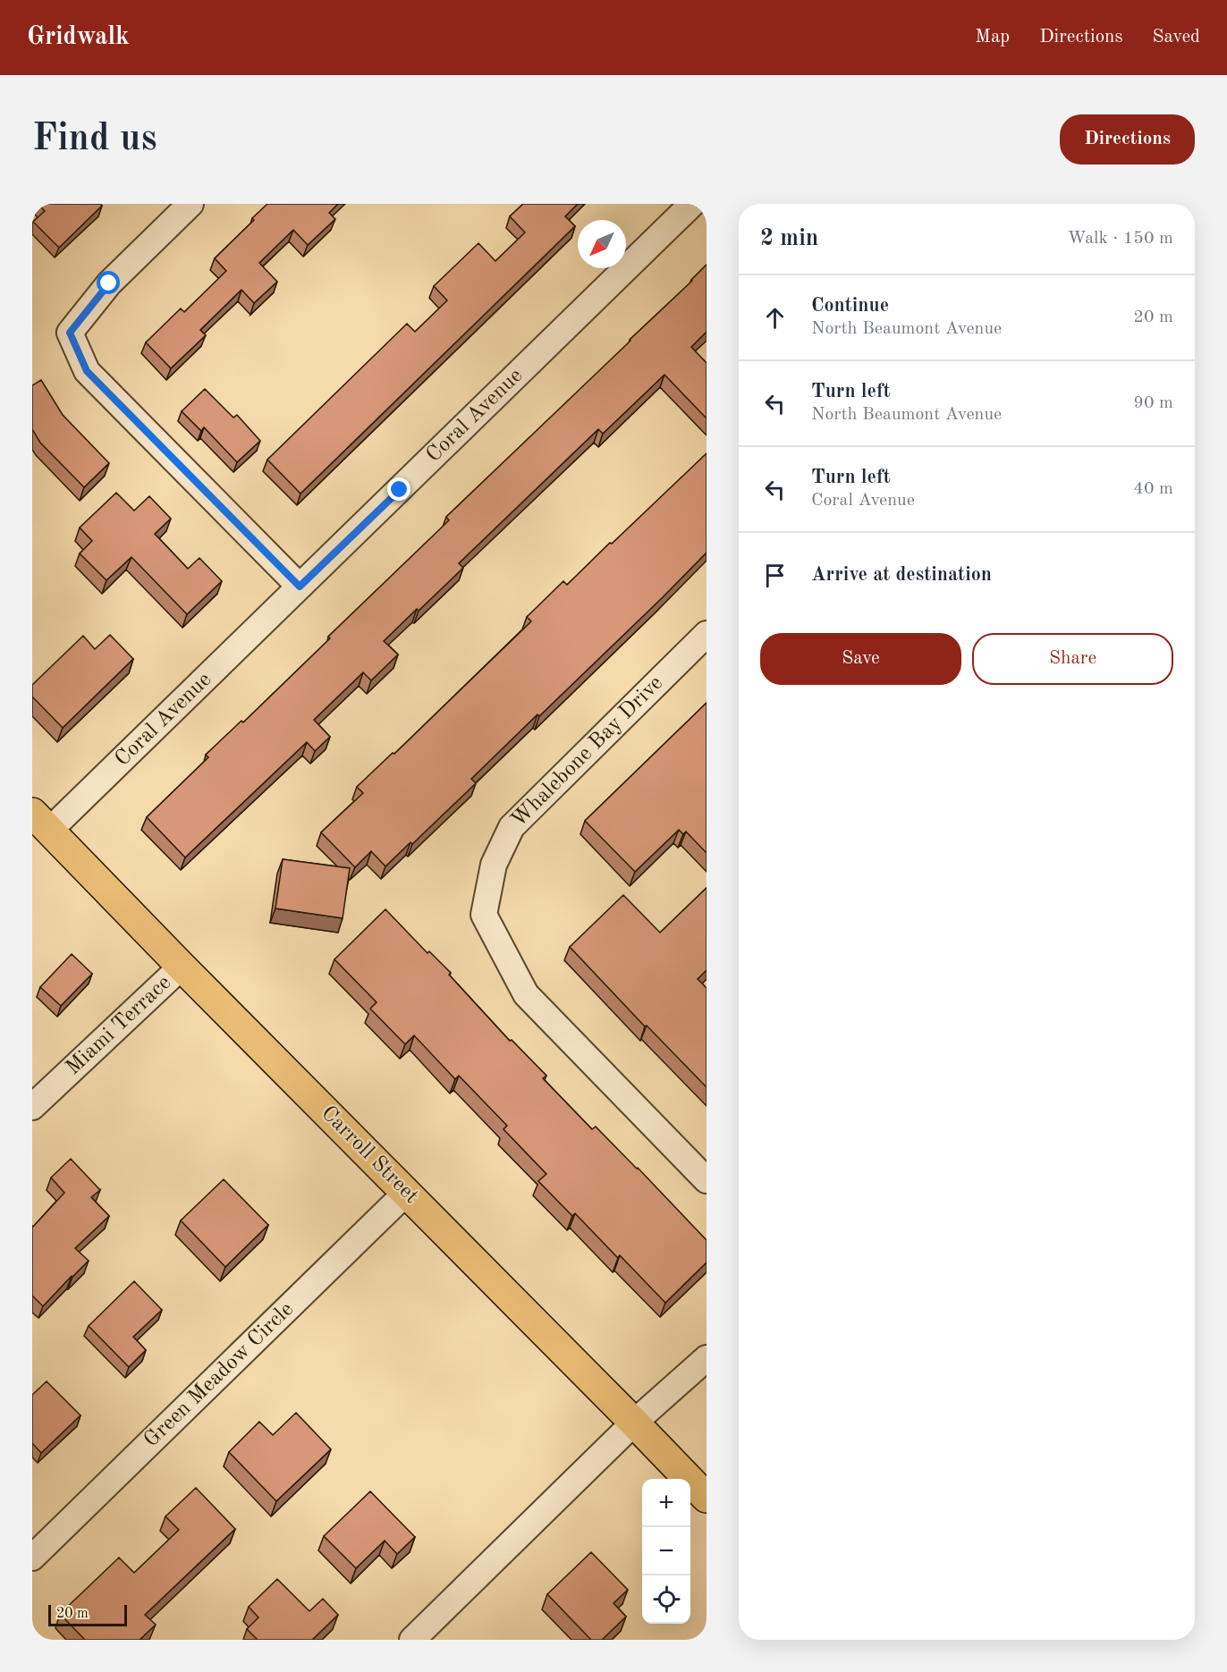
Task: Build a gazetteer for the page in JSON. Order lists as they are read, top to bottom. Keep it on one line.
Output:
{"streets":{"main road":["Carroll Street"],"street":["Coral Avenue","Whalebone Bay Drive","Miami Terrace","Green Meadow Circle"]},"crossings":[["Coral Avenue","Carroll Street"],["Miami Terrace","Carroll Street"],["Carroll Street","Green Meadow Circle"]],"scale_bar":"20 m","north":"bottom left","page":{"header":"Gridwalk","nav":["Map","Directions","Saved"],"buttons":["Directions",["Save","Share"]],"title":"Find us","heading":["2 min","Walk · 150 m"],"list":[["Continue","North Beaumont Avenue","20 m"],["Turn left","North Beaumont Avenue","90 m"],["Turn left","Coral Avenue","40 m"],"Arrive at destination"],"map_buttons":["+","−"],"scale":"20 m"}}
